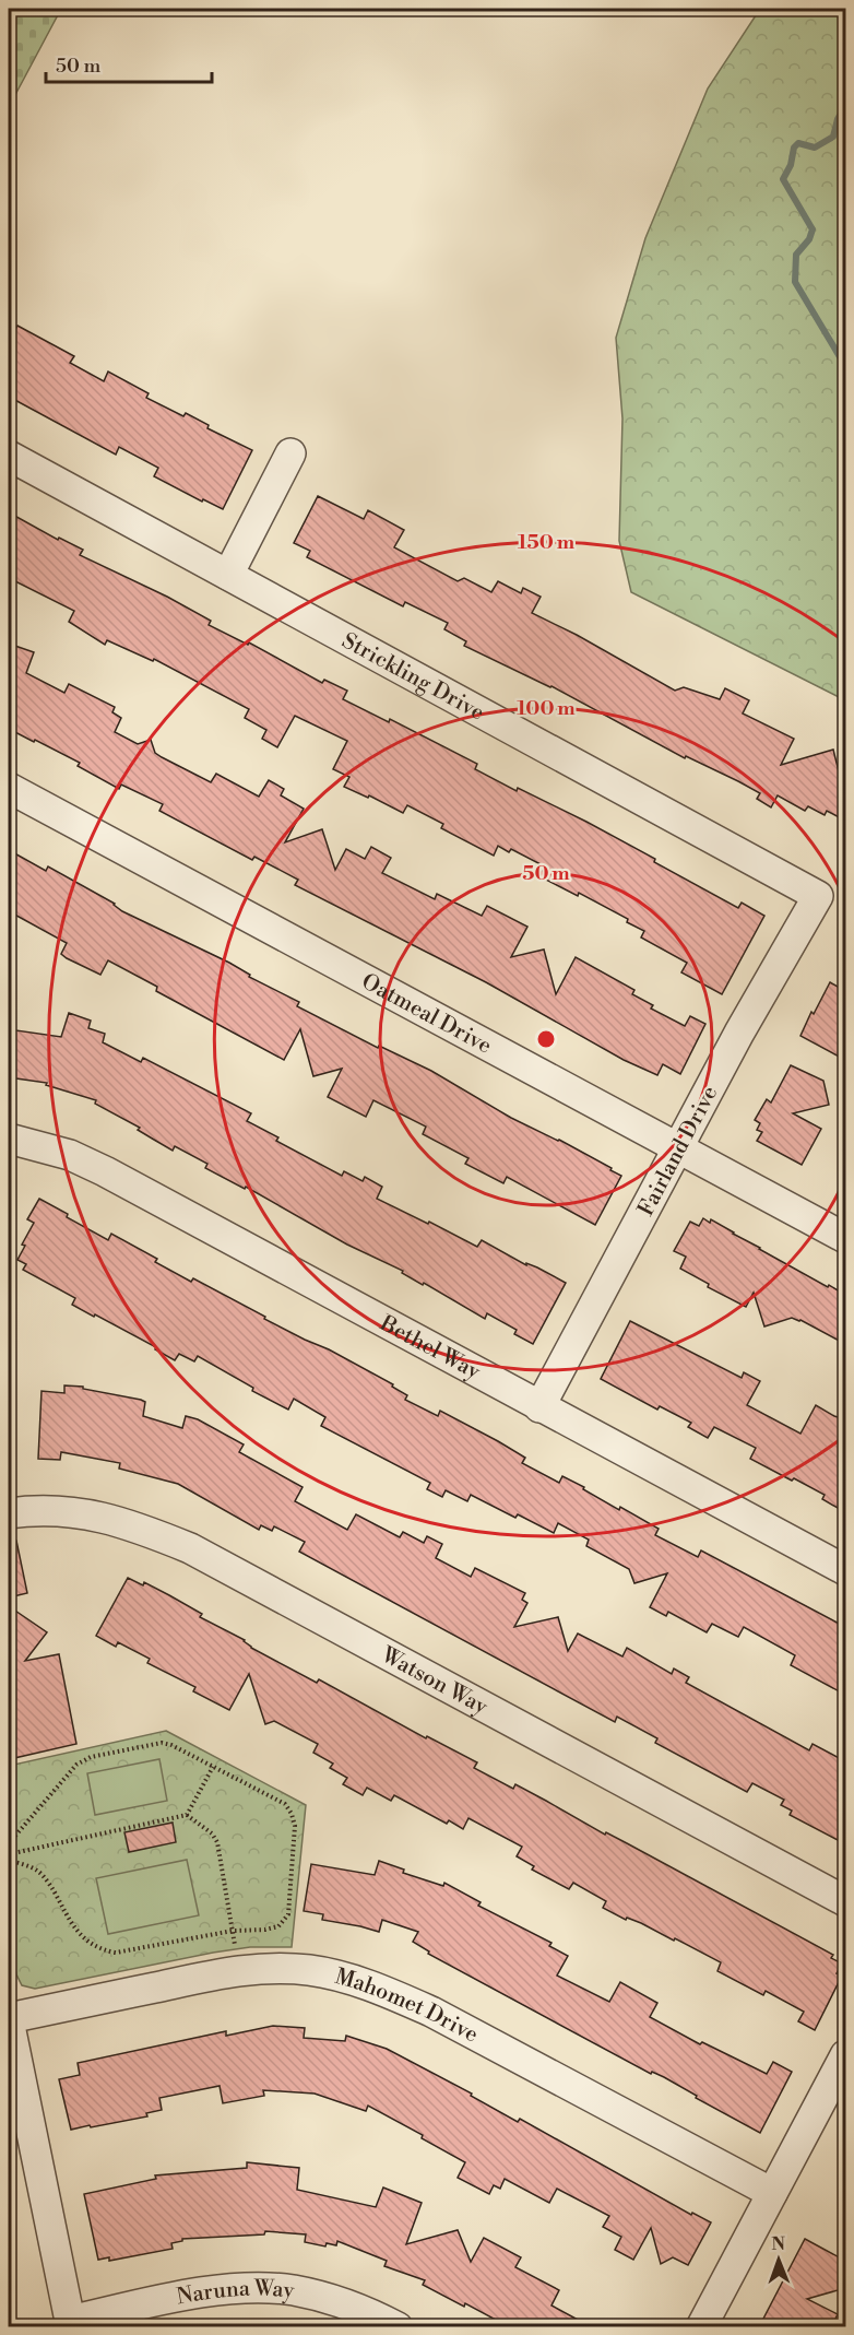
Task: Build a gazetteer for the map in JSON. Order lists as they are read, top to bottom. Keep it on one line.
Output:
{"streets":{"street":["Strickling Drive","Oatmeal Drive","Fairland Drive","Bethel Way","Watson Way","Mahomet Drive","Naruna Way"]},"crossings":[["Strickling Drive","Fairland Drive"],["Oatmeal Drive","Fairland Drive"],["Fairland Drive","Bethel Way"],["Mahomet Drive","Naruna Way"]],"scale_bar":"50 m","north":"top","rings":["150 m","100 m","50 m"]}
